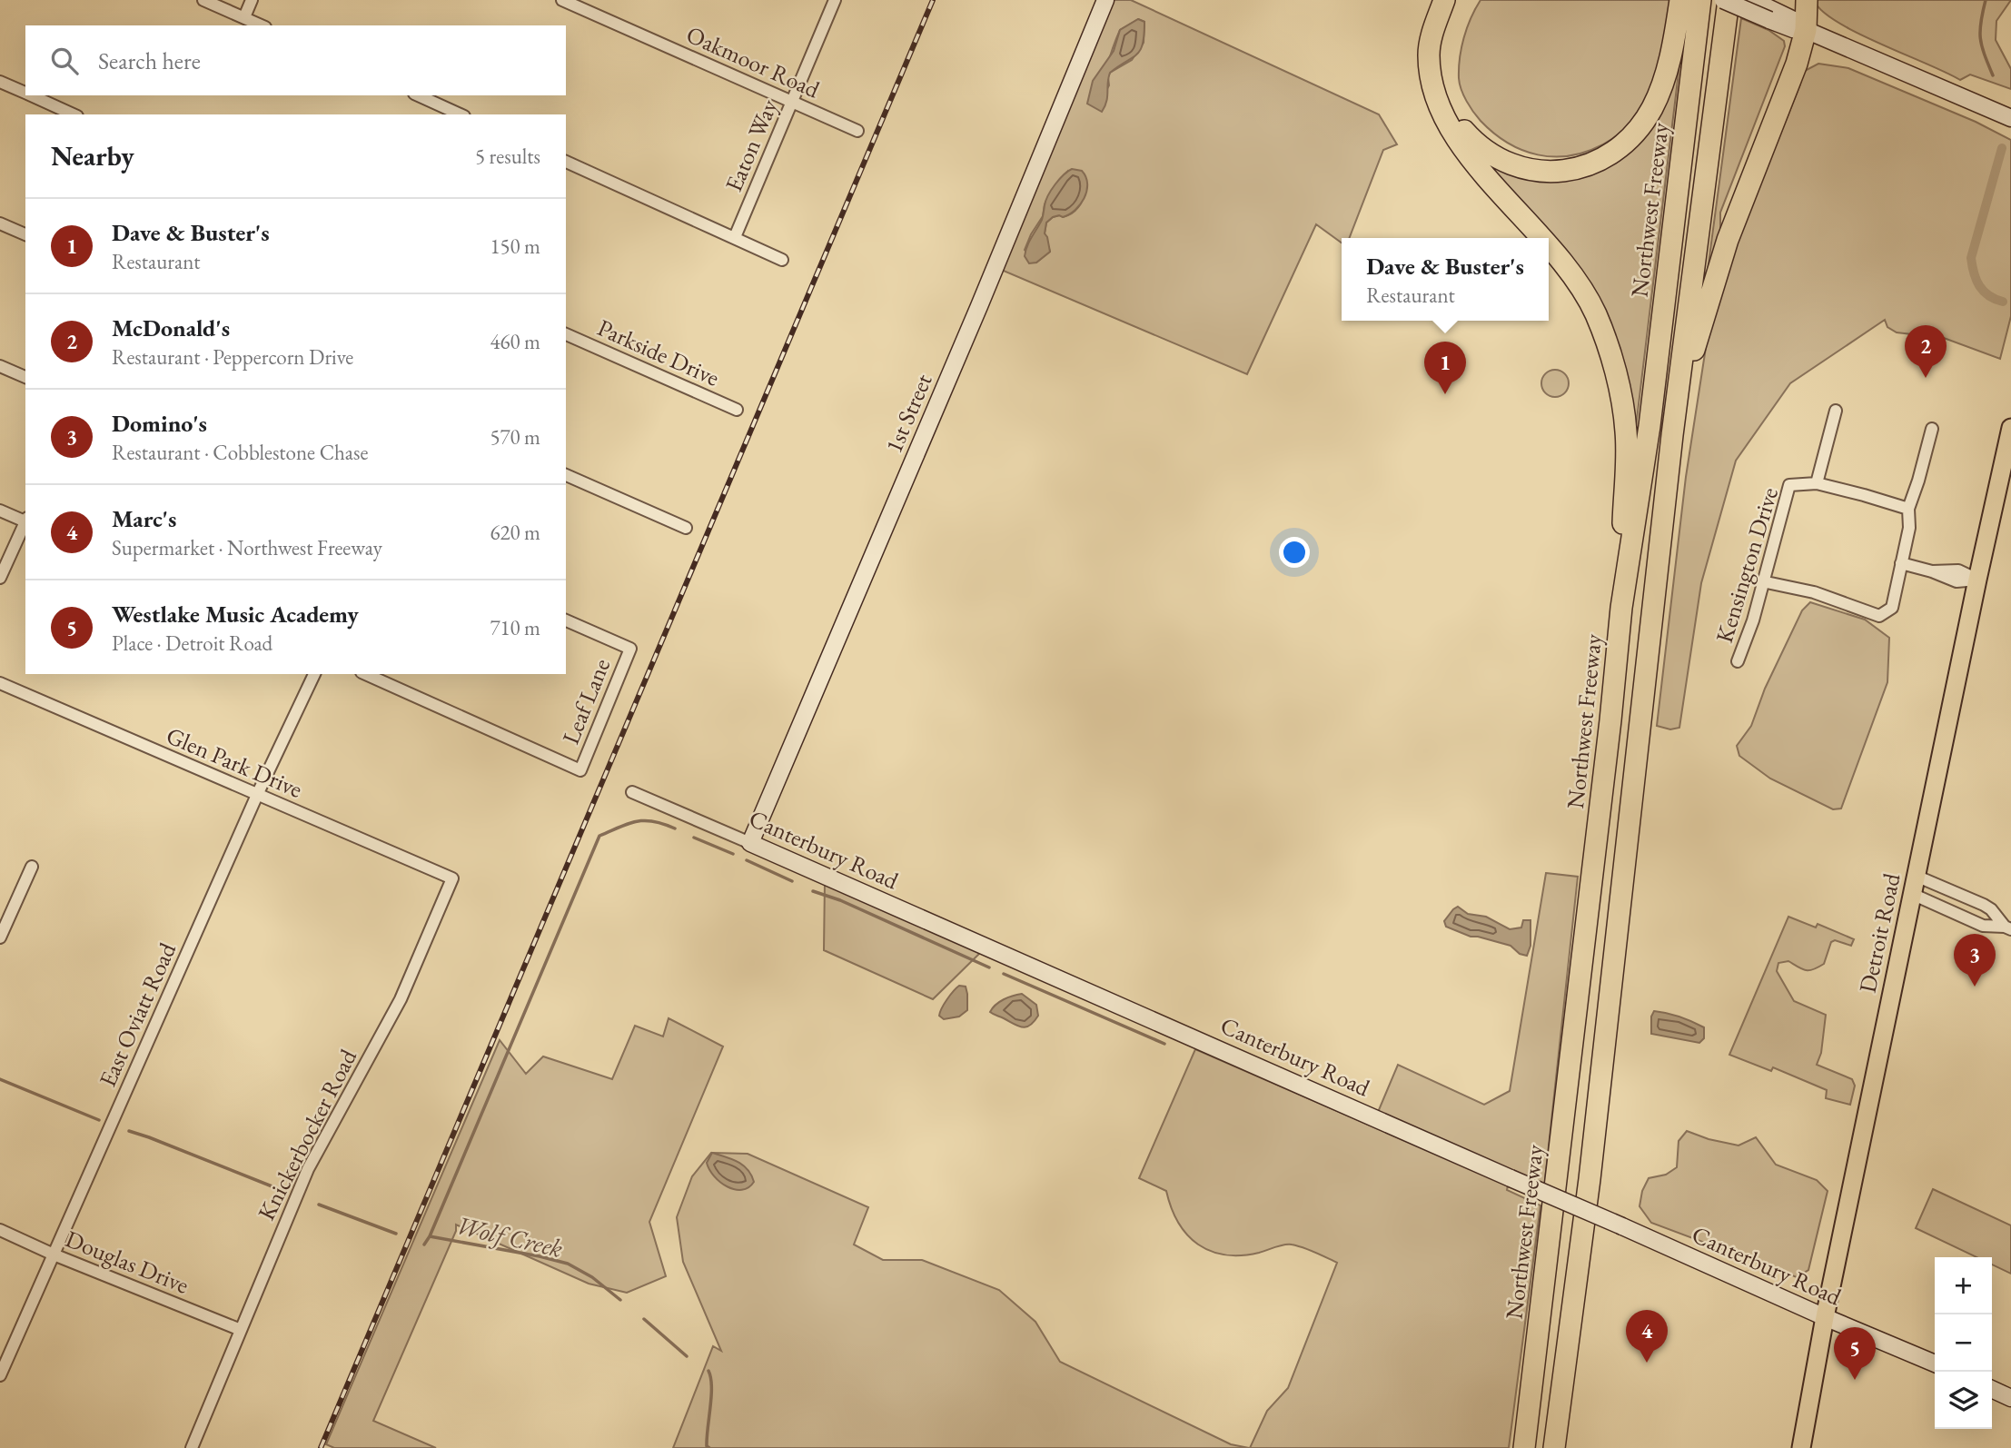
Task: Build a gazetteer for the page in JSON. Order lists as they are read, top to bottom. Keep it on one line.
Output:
{"streets":{"highway":["Northwest Freeway"],"main road":["Detroit Road"],"street":["Oakmoor Road","Eaton Way","Parkside Drive","1st Street","Kensington Drive","Leaf Lane","Glen Park Drive","Canterbury Road","East Oviatt Road","Knickerbocker Road","Douglas Drive"]},"crossings":[["Oakmoor Road","Eaton Way"],["1st Street","Canterbury Road"],["Glen Park Drive","East Oviatt Road"],["Glen Park Drive","Knickerbocker Road"],["Canterbury Road","Detroit Road"],["East Oviatt Road","Douglas Drive"],["Knickerbocker Road","Douglas Drive"]],"water":["Wolf Creek"],"page":{"search":"Search here","heading":["Nearby","5 results"],"list":[{"mark":"1","name":"Dave & Buster's","note":"Restaurant","value":"150 m"},{"mark":"2","name":"McDonald's","note":"Restaurant · Peppercorn Drive","value":"460 m"},{"mark":"3","name":"Domino's","note":"Restaurant · Cobblestone Chase","value":"570 m"},{"mark":"4","name":"Marc's","note":"Supermarket · Northwest Freeway","value":"620 m"},{"mark":"5","name":"Westlake Music Academy","note":"Place · Detroit Road","value":"710 m"}],"popup":["Dave & Buster's","Restaurant"],"pins":["2","1","3","4","5"],"map_buttons":["+","−"]}}
